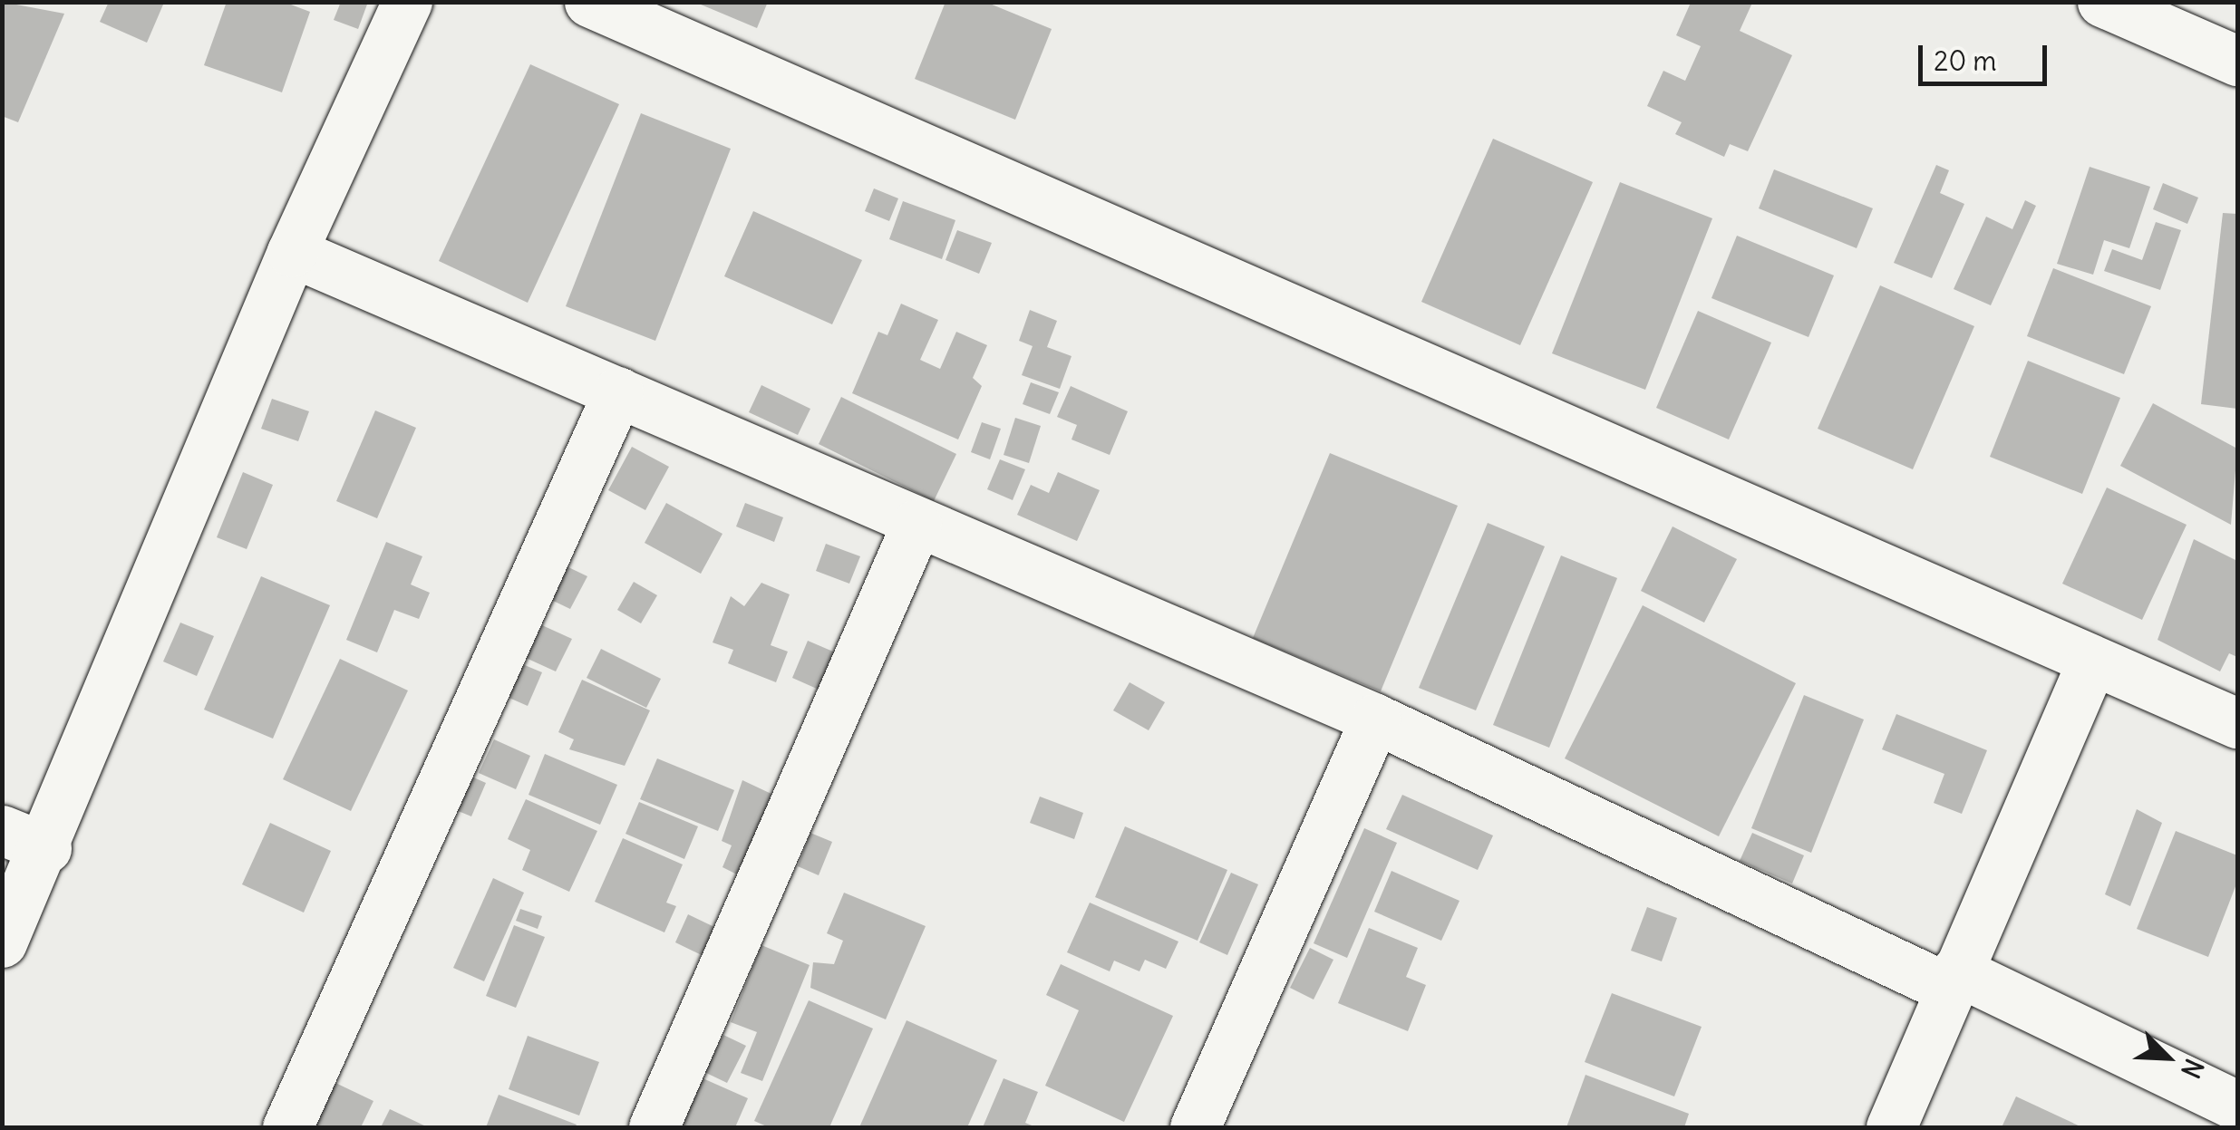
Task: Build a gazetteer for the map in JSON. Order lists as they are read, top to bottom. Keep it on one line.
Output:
{"scale_bar":"20 m","north":"bottom right"}
